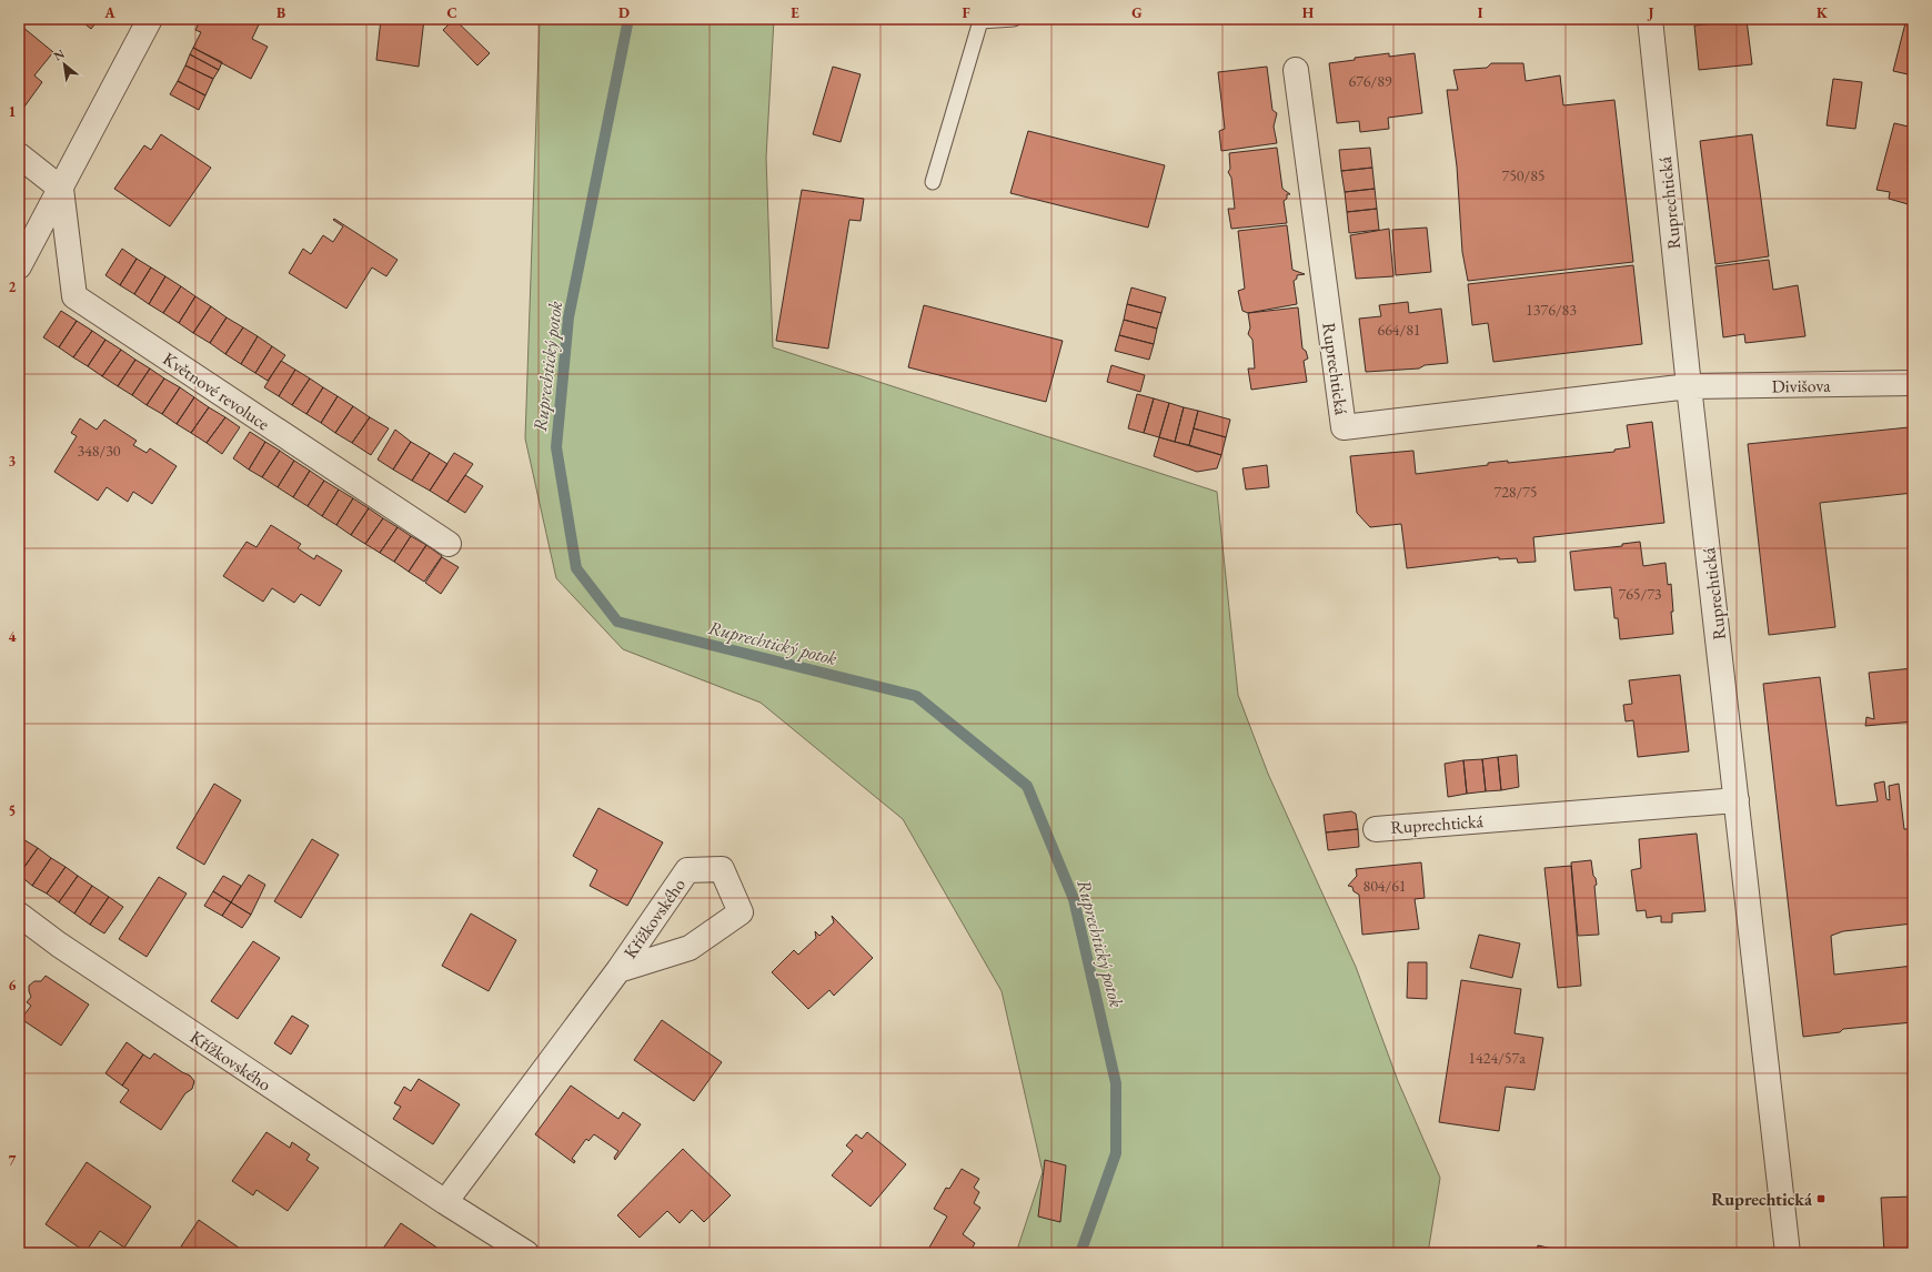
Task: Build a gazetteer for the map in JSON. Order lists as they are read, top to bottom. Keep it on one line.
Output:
{"streets":{"street":["Ruprechtická","Divišova","Květnové revoluce","Křížkovského"]},"crossings":[["Ruprechtická","Divišova"]],"water":["Ruprechtický potok"],"places":{"transit":["Ruprechtická"]},"house_numbers":["676/89","750/85","1376/83","664/81","348/30","728/75","765/73","804/61","1424/57a"],"north":"top left","grid":{"columns":["A","B","C","D","E","F","G","H","I","J","K"],"rows":["1","2","3","4","5","6","7"]}}
